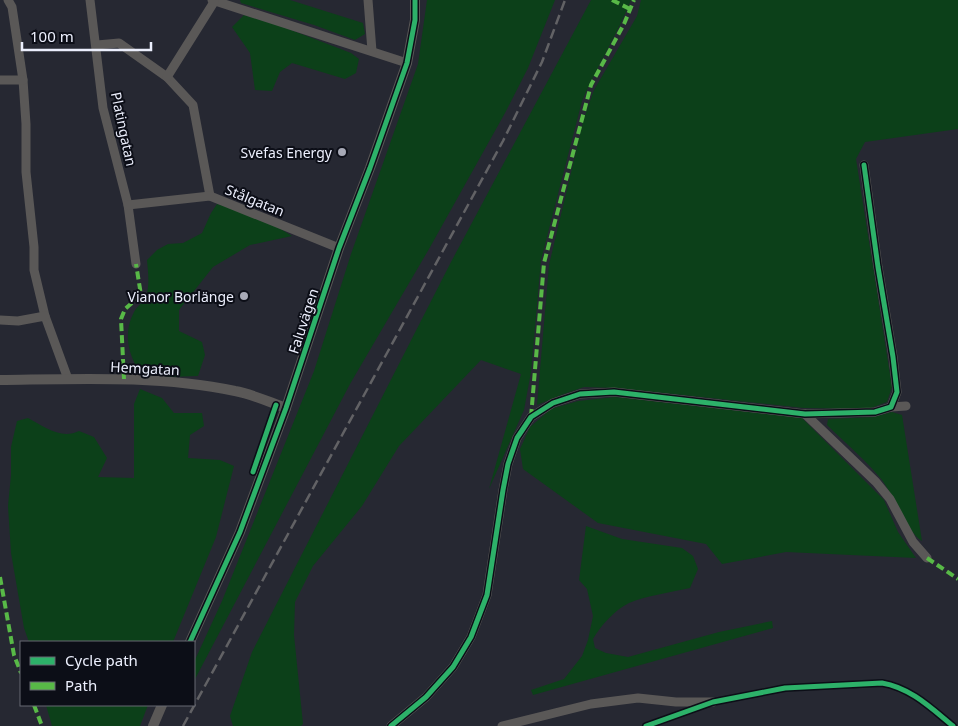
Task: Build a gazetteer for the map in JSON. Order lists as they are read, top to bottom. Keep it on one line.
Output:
{"streets":{"street":["Platingatan","Stålgatan","Faluvägen","Hemgatan"]},"crossings":[["Platingatan","Stålgatan"],["Stålgatan","Faluvägen"],["Faluvägen","Hemgatan"]],"places":["Svefas Energy","Vianor Borlänge"],"legend":["Cycle path","Path"],"scale_bar":"100 m"}
